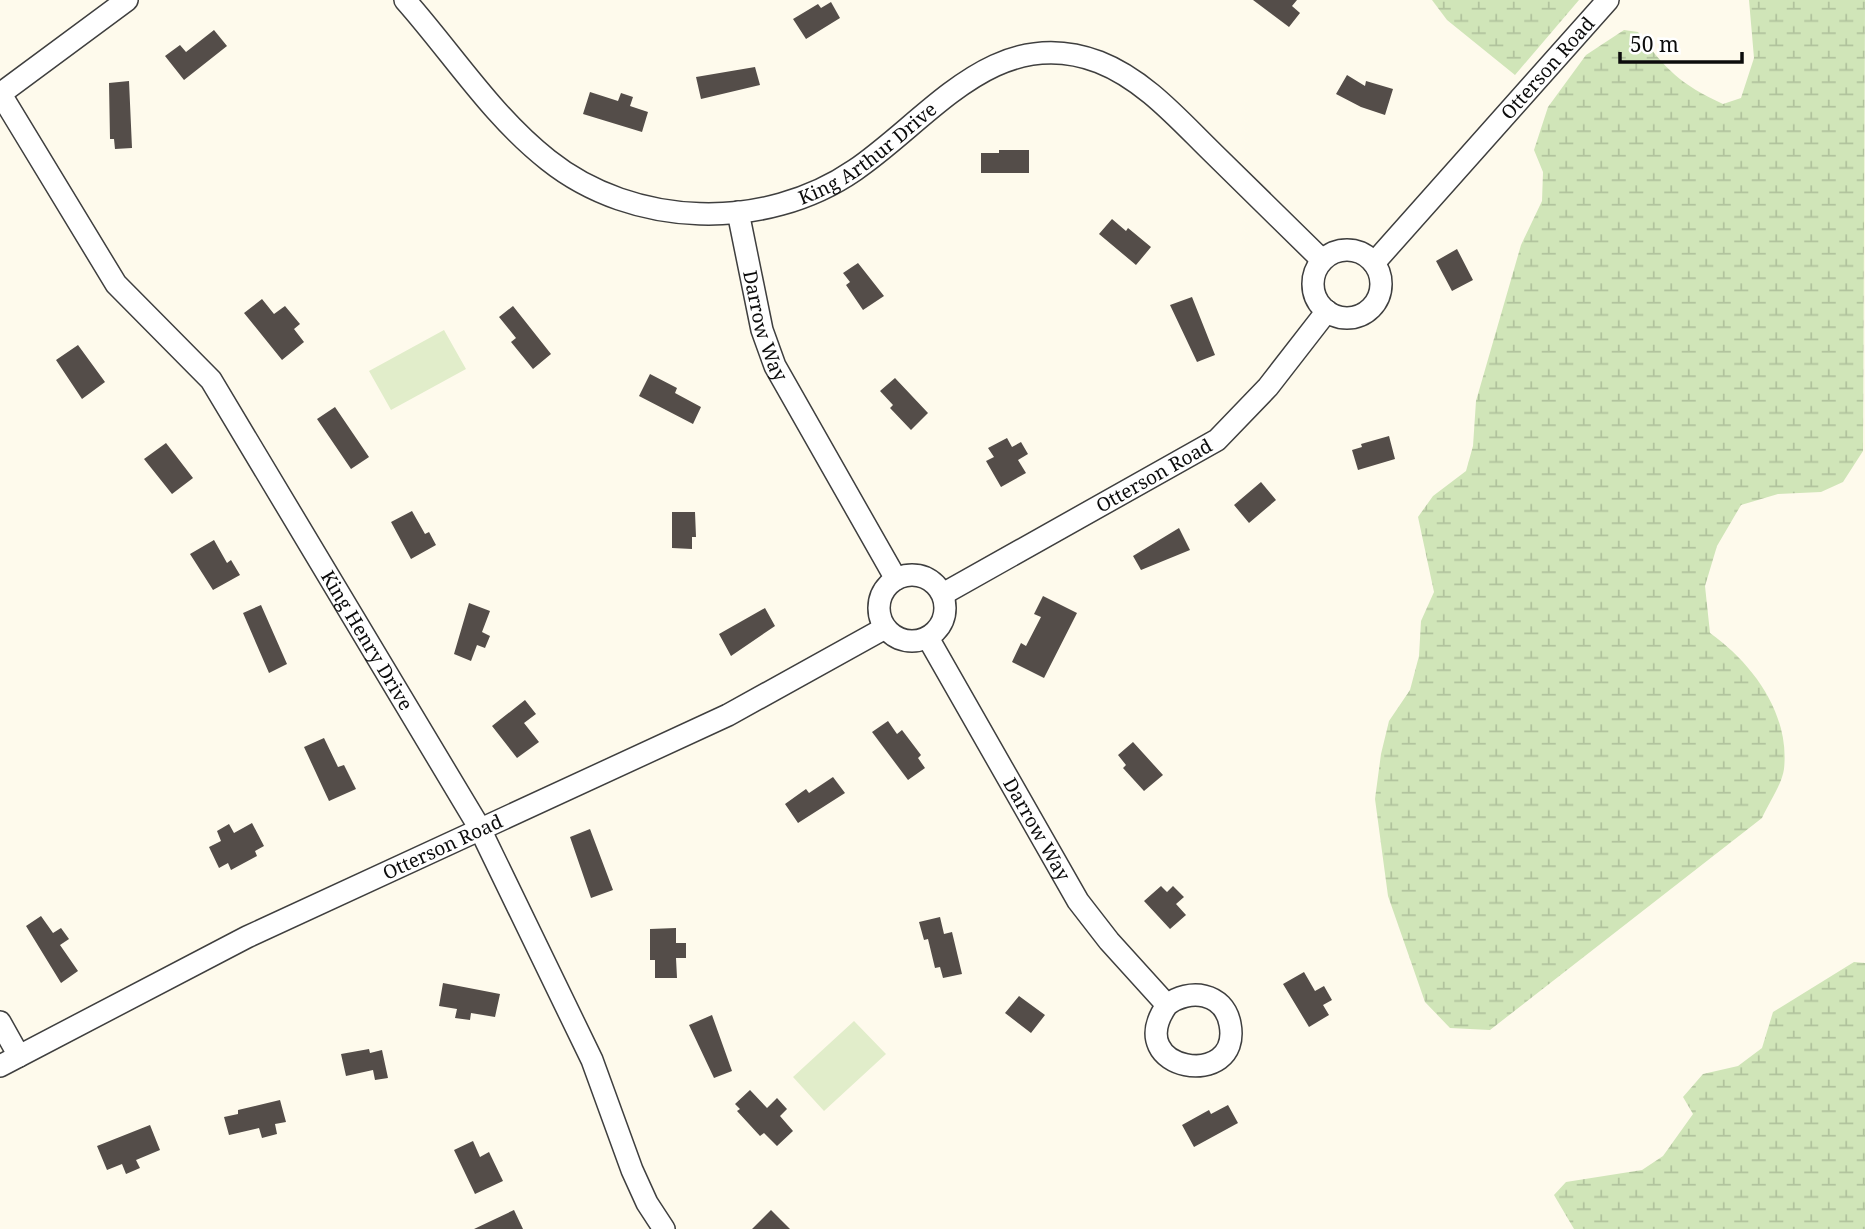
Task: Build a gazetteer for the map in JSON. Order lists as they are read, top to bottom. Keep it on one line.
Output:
{"streets":{"street":["Otterson Road","King Arthur Drive","Darrow Way","King Henry Drive"]},"crossings":[["Otterson Road","King Arthur Drive"],["Otterson Road","Darrow Way"],["Otterson Road","King Henry Drive"],["King Arthur Drive","Darrow Way"]],"scale_bar":"50 m"}
